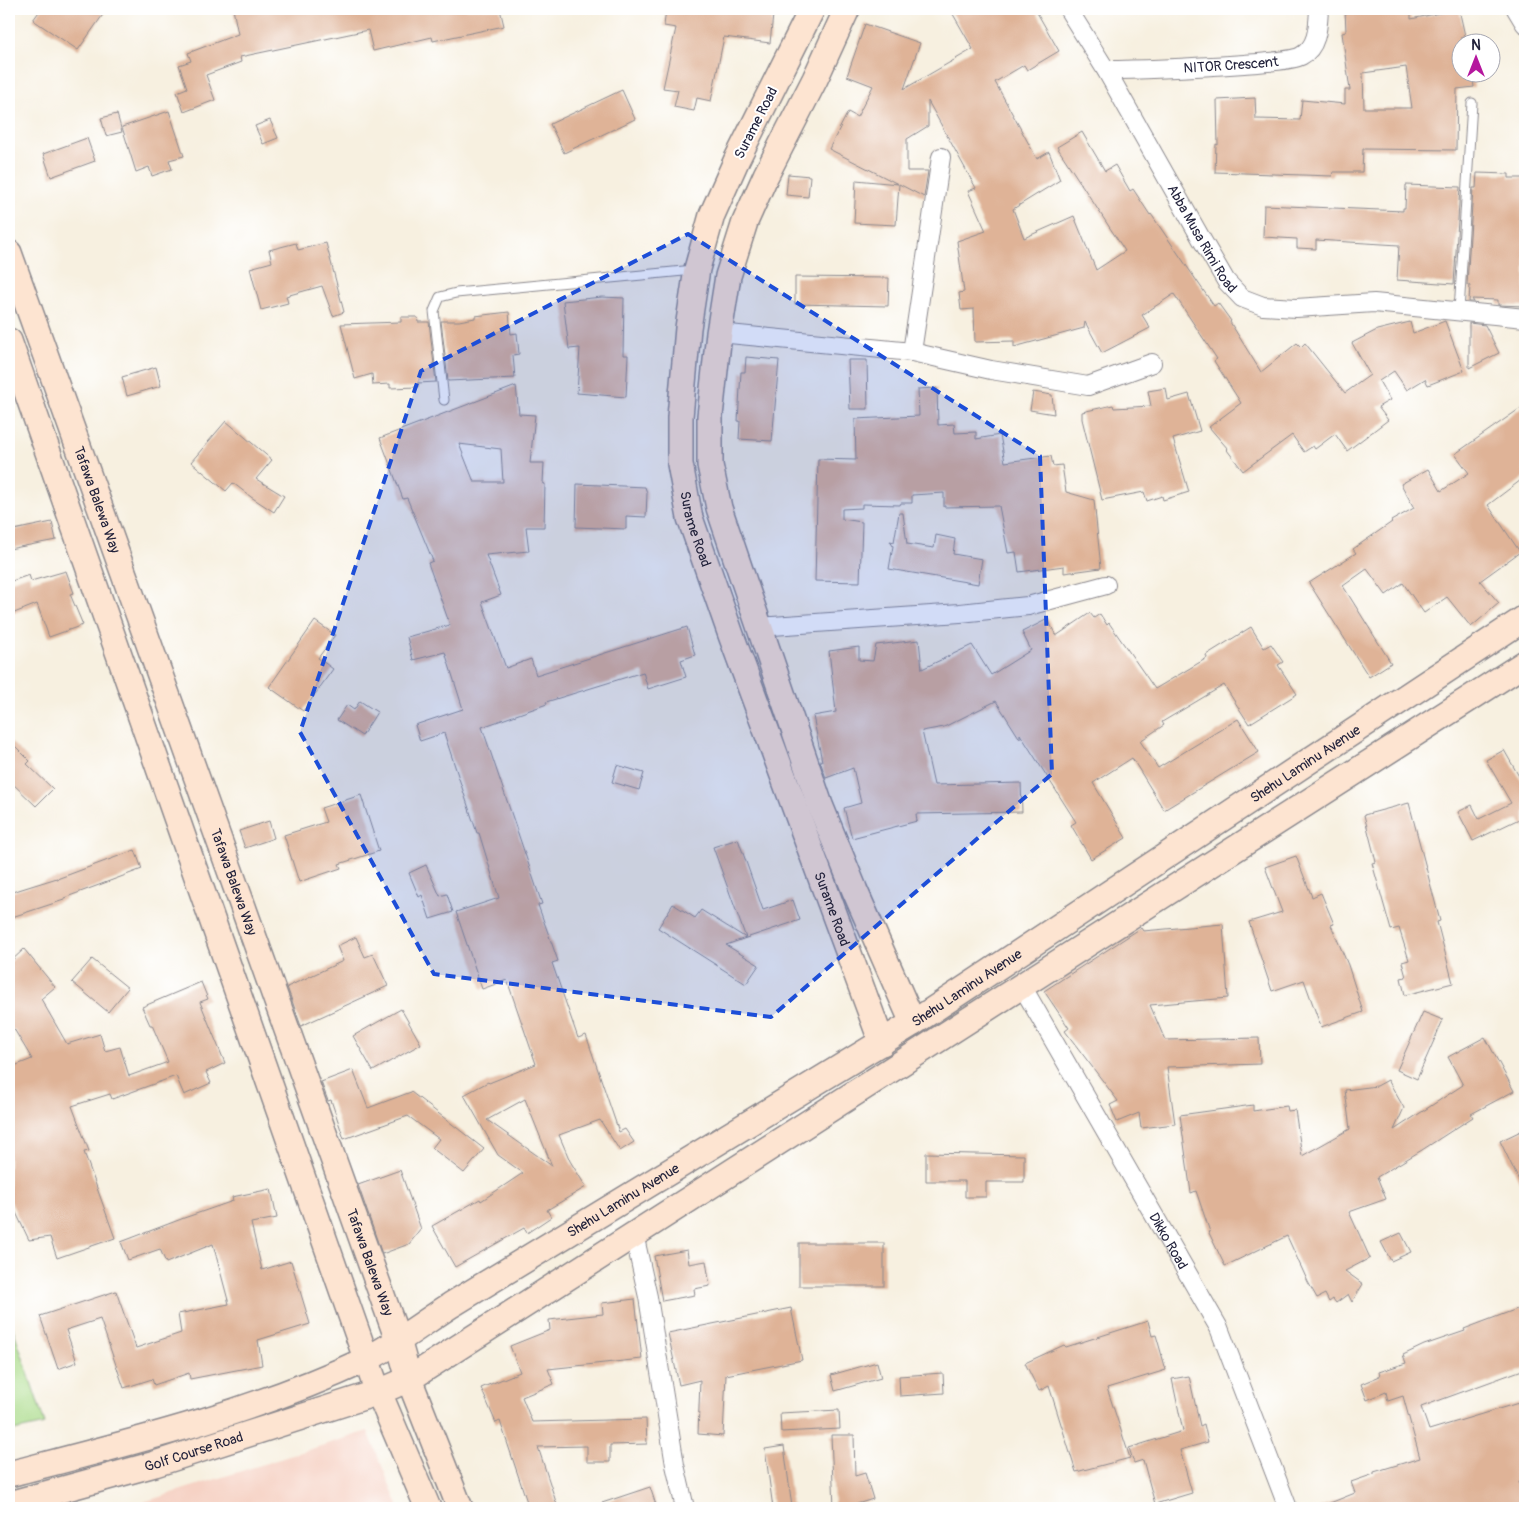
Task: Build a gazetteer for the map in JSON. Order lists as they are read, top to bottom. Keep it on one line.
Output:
{"streets":{"street":["NITOR Crescent","Surame Road","Abba Musa Rimi Road","Tafawa Balewa Way","Shehu Laminu Avenue","Dikko Road","Golf Course Road"]},"crossings":[["NITOR Crescent","Abba Musa Rimi Road"],["Surame Road","Shehu Laminu Avenue"],["Tafawa Balewa Way","Shehu Laminu Avenue"],["Tafawa Balewa Way","Golf Course Road"],["Shehu Laminu Avenue","Dikko Road"],["Shehu Laminu Avenue","Golf Course Road"]],"north":"top"}
